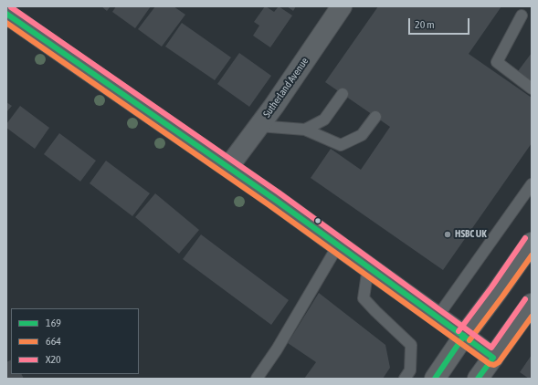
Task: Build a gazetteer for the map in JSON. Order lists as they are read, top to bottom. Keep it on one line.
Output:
{"streets":{"street":["Sutherland Avenue"]},"places":["HSBC UK"],"lines":["transit line X20","transit line 169","transit line 664"],"legend":["169","664","X20"],"scale_bar":"20 m"}
